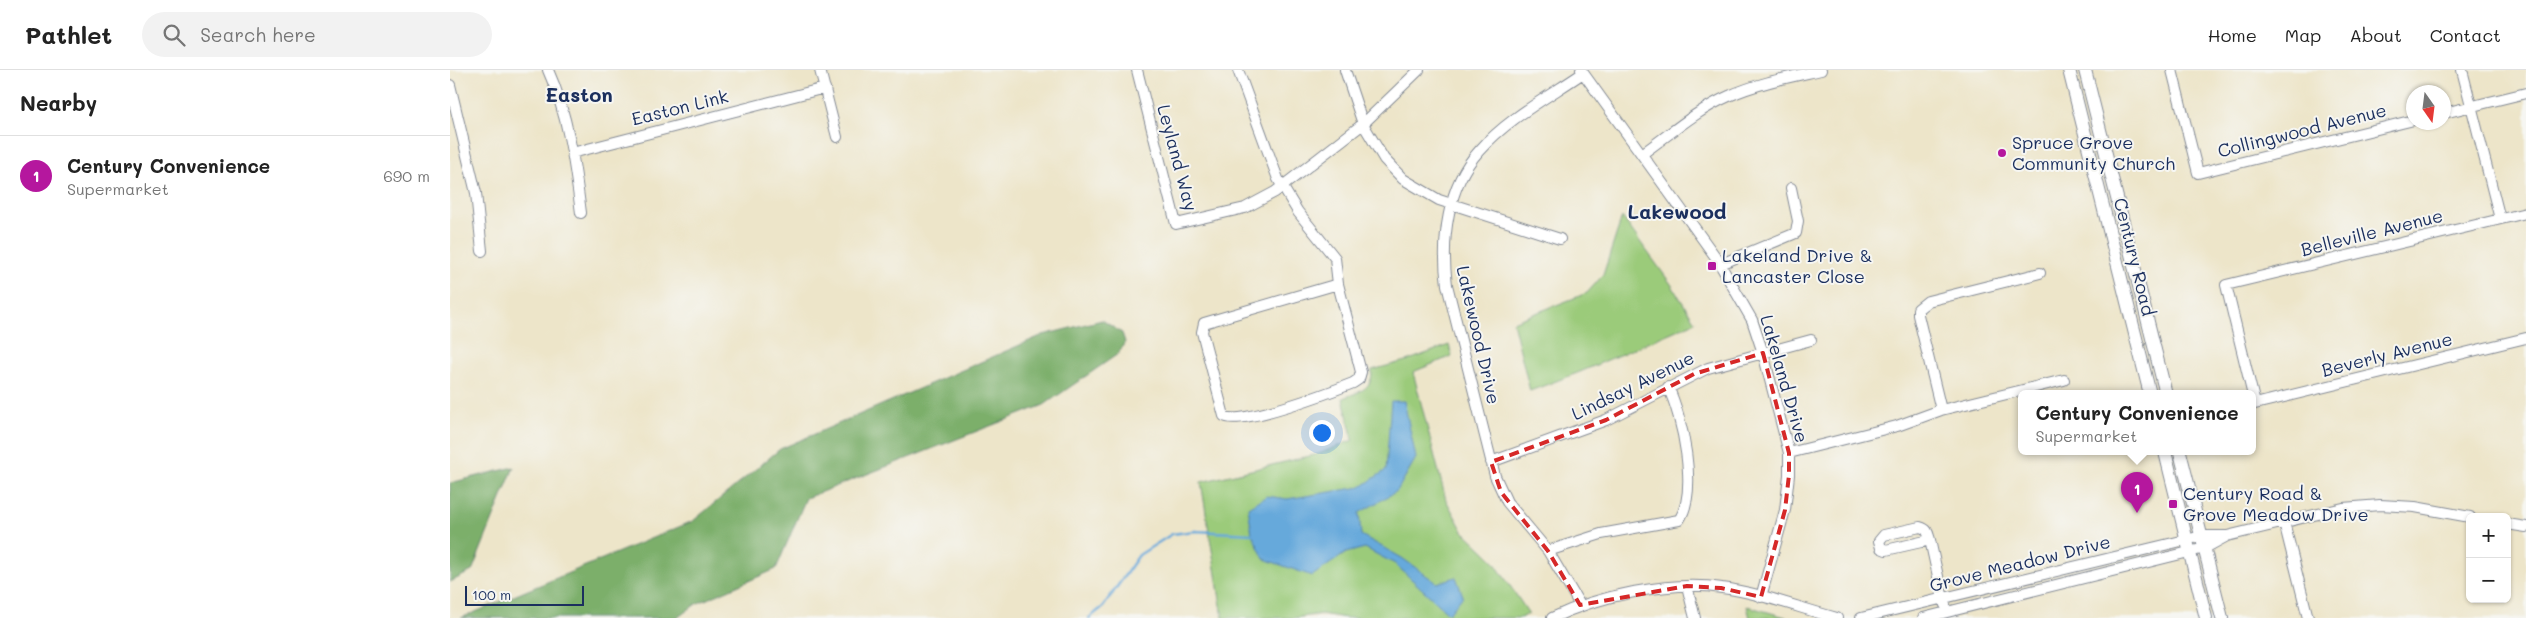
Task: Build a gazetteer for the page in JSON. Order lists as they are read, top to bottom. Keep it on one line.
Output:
{"streets":{"main road":["Century Road"],"street":["Easton Link","Collingwood Avenue","Leyland Way","Belleville Avenue","Lakewood Drive","Beverly Avenue","Lakeland Drive","Lindsay Avenue","Grove Meadow Drive"]},"crossings":[["Lakewood Drive","Lakeland Drive"],["Lakewood Drive","Lindsay Avenue"],["Lakeland Drive","Lindsay Avenue"]],"districts":["Easton","Lakewood"],"places":{"other":["Spruce Grove Community Church"],"transit":["Lakeland Drive & Lancaster Close","Century Road & Grove Meadow Drive"]},"scale_bar":"100 m","north":"bottom","page":{"header":"Pathlet","search":"Search here","nav":["Home","Map","About","Contact"],"heading":"Nearby","list":[{"mark":"1","name":"Century Convenience","note":"Supermarket","value":"690 m"}],"popup":["Century Convenience","Supermarket"],"pins":"1","map_buttons":["+","−"],"scale":"100 m"}}
